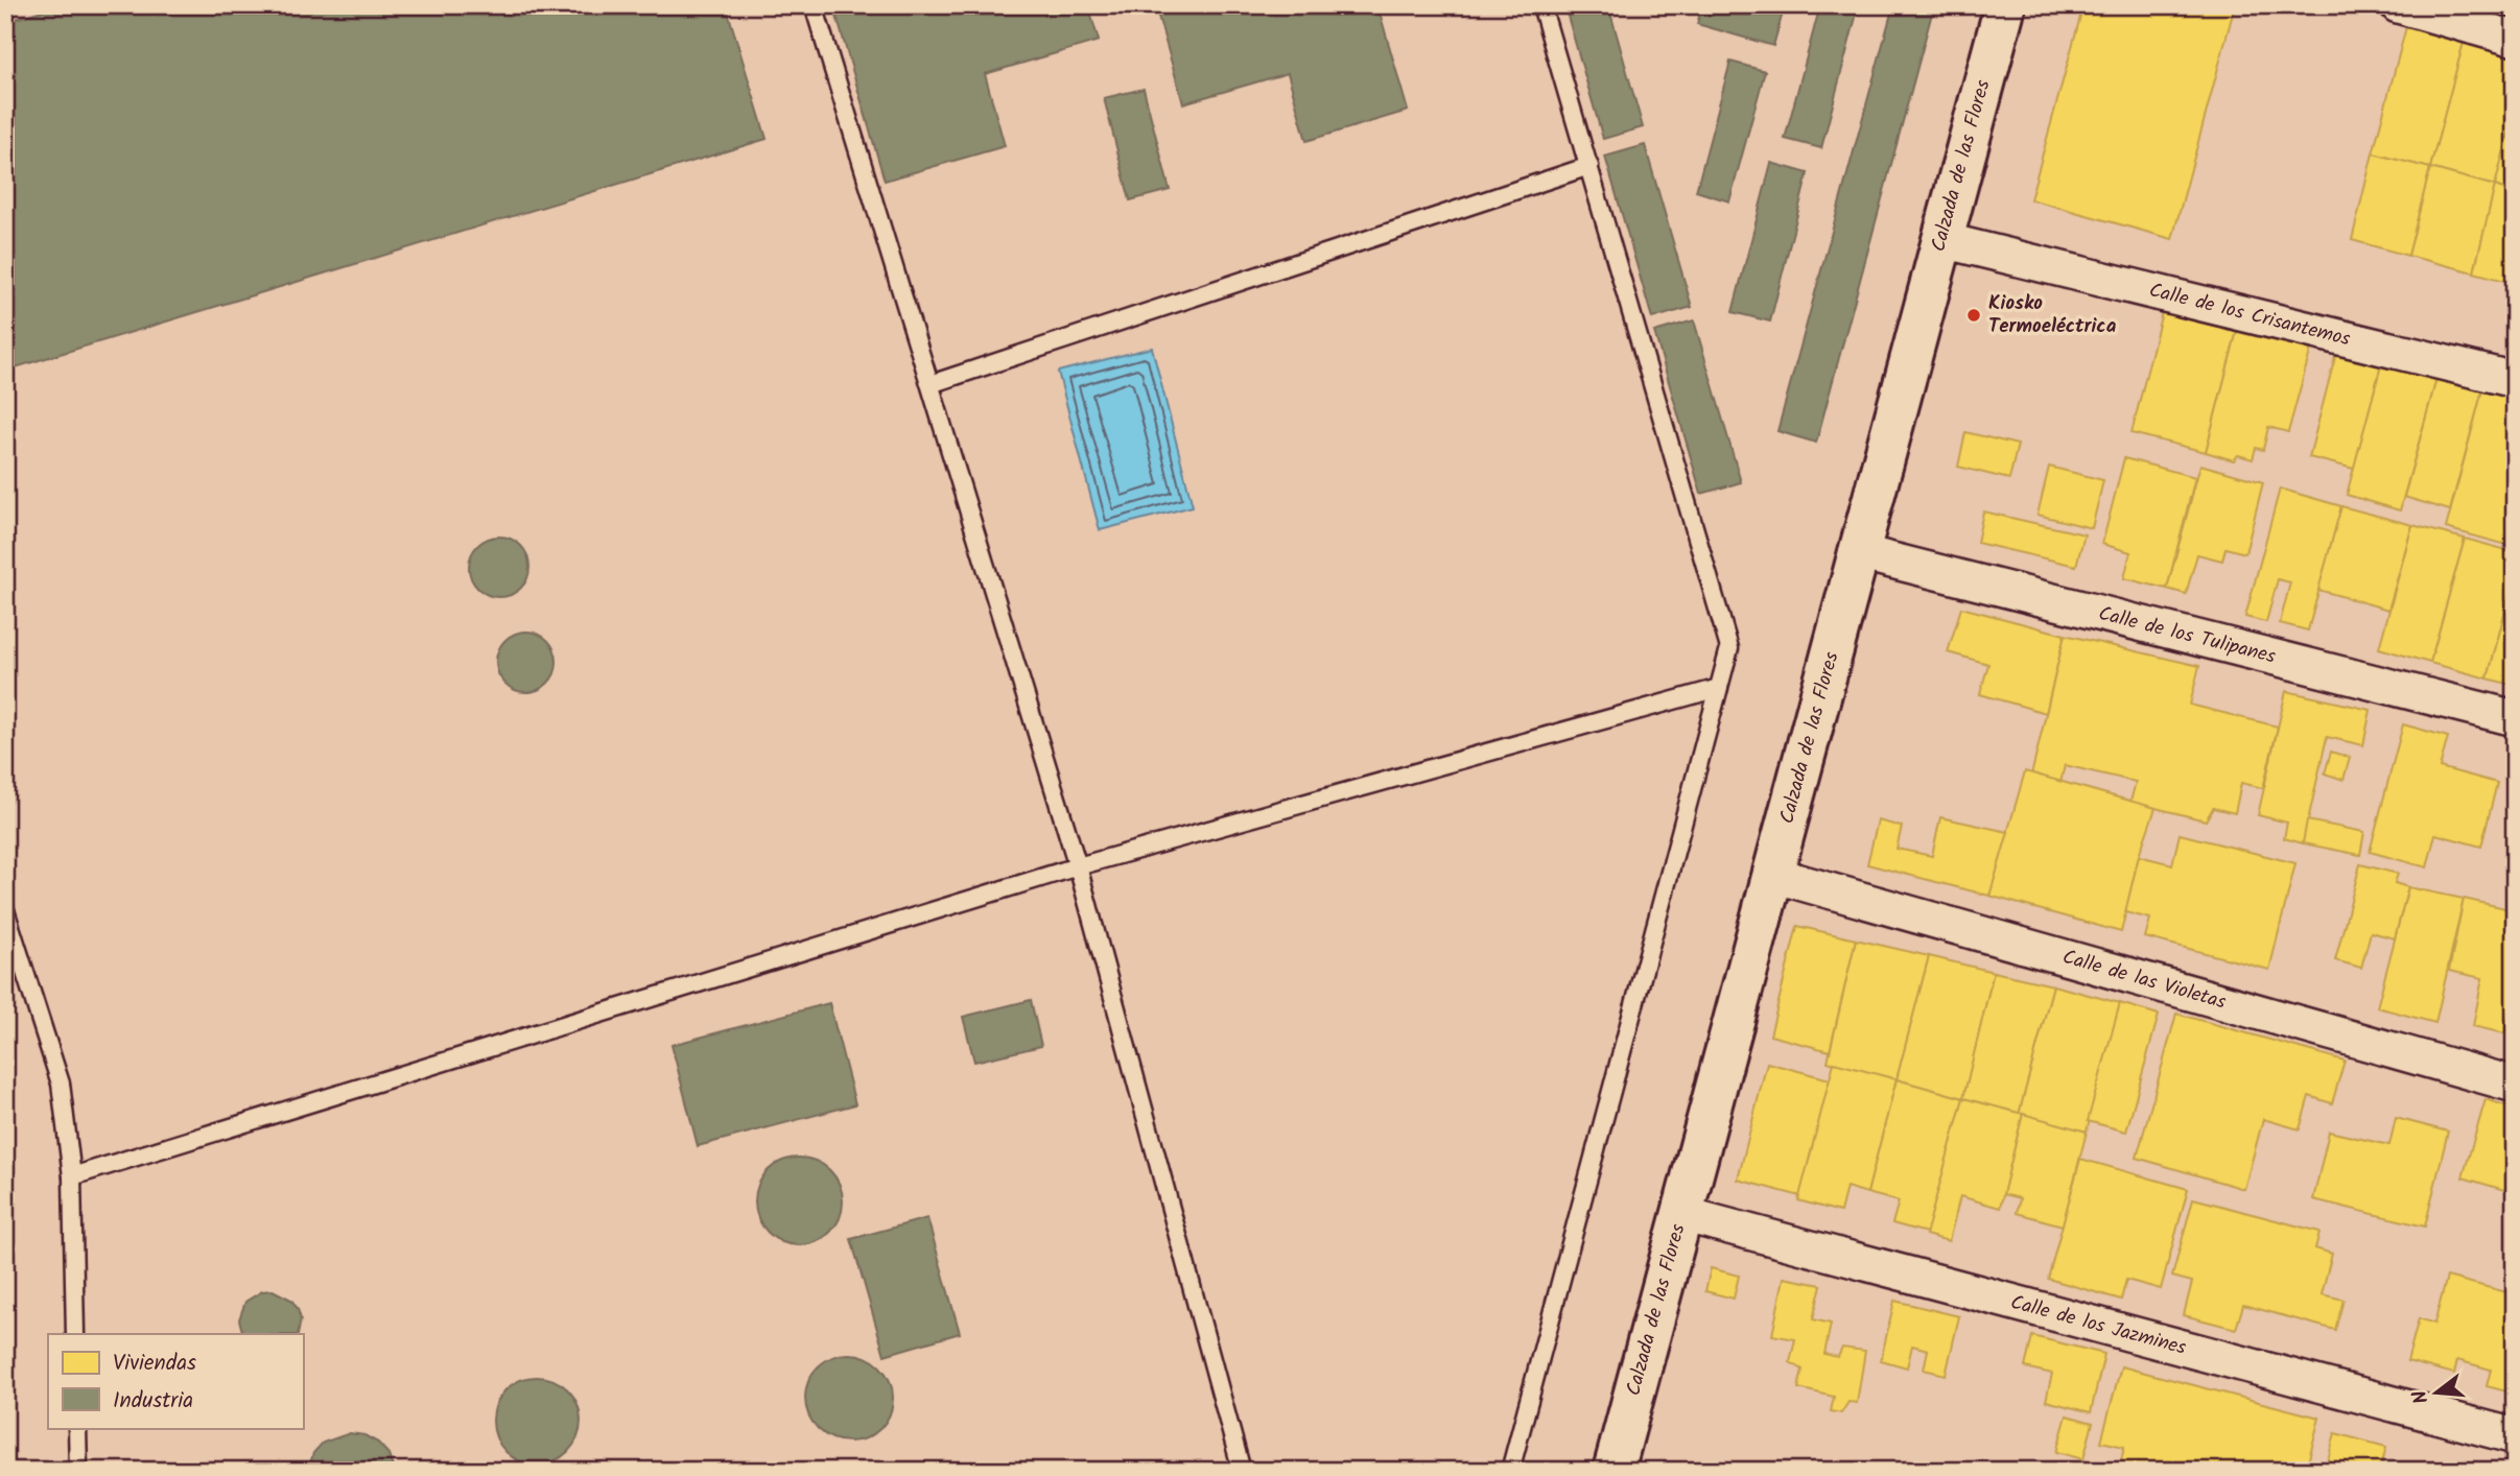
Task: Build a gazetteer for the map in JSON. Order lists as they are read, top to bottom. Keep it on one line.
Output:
{"streets":{"main road":["Calzada de las Flores"],"street":["Calle de los Crisantemos","Calle de los Tulipanes","Calle de las Violetas","Calle de los Jazmines"]},"crossings":[["Calzada de las Flores","Calle de los Crisantemos"],["Calzada de las Flores","Calle de los Tulipanes"],["Calzada de las Flores","Calle de las Violetas"],["Calzada de las Flores","Calle de los Jazmines"]],"places":["Kiosko Termoeléctrica"],"legend":["Viviendas","Industria"],"north":"left"}
